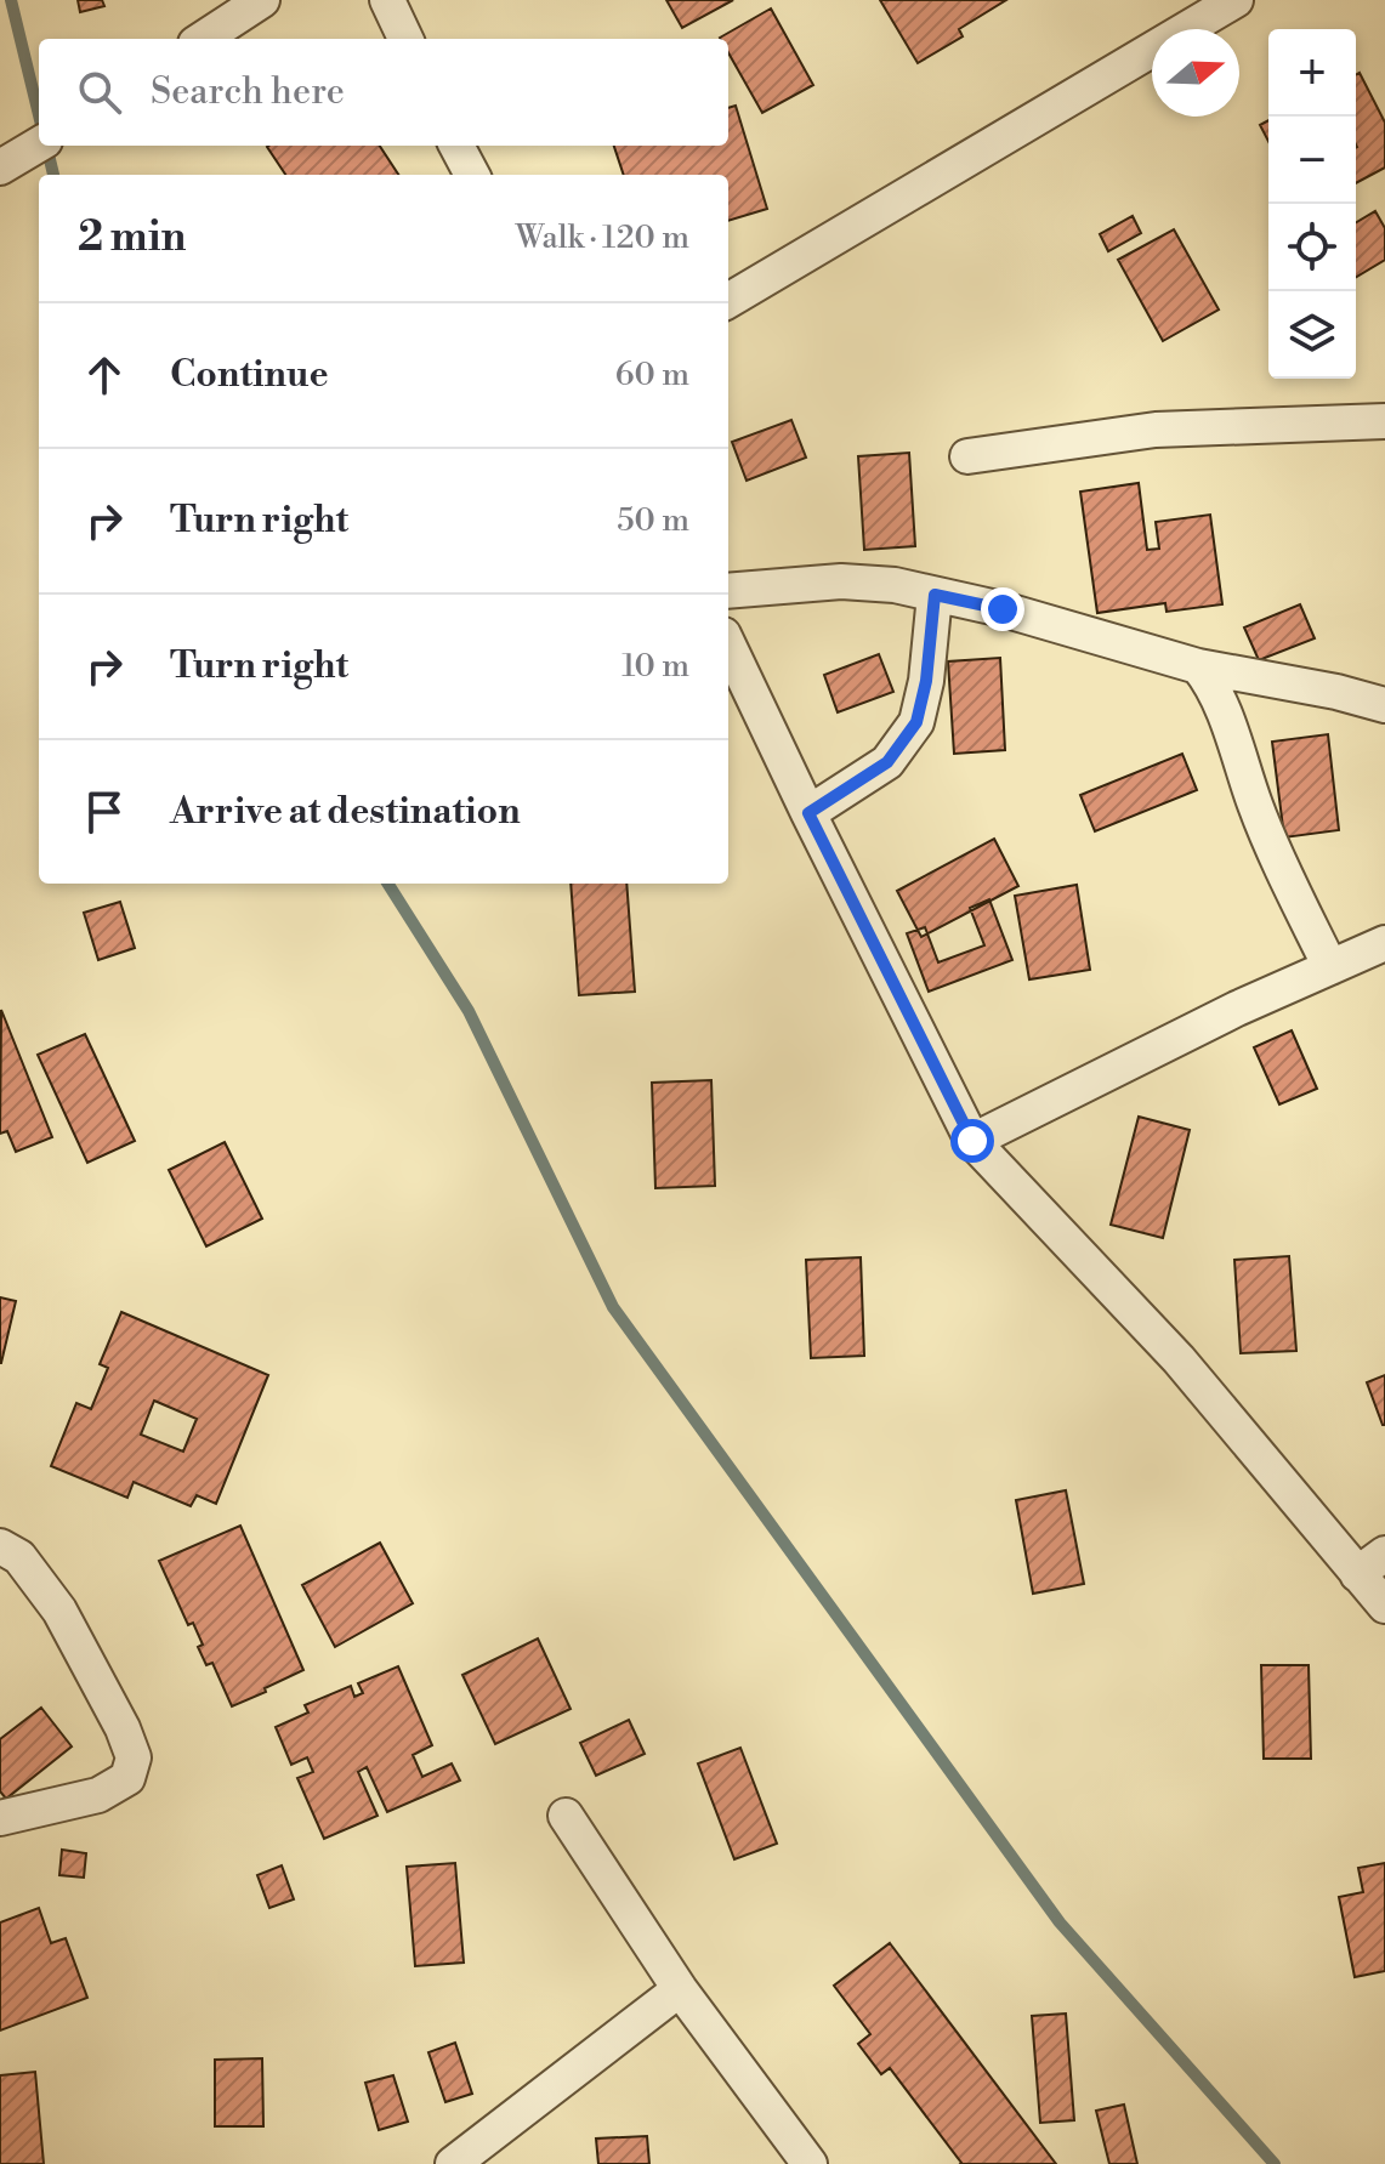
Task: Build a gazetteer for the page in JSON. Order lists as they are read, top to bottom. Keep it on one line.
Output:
{"north":"right","page":{"map_buttons":["+","−"],"search":"Search here","heading":["2 min","Walk · 120 m"],"list":[["Continue","60 m"],["Turn right","50 m"],["Turn right","10 m"],"Arrive at destination"]}}
